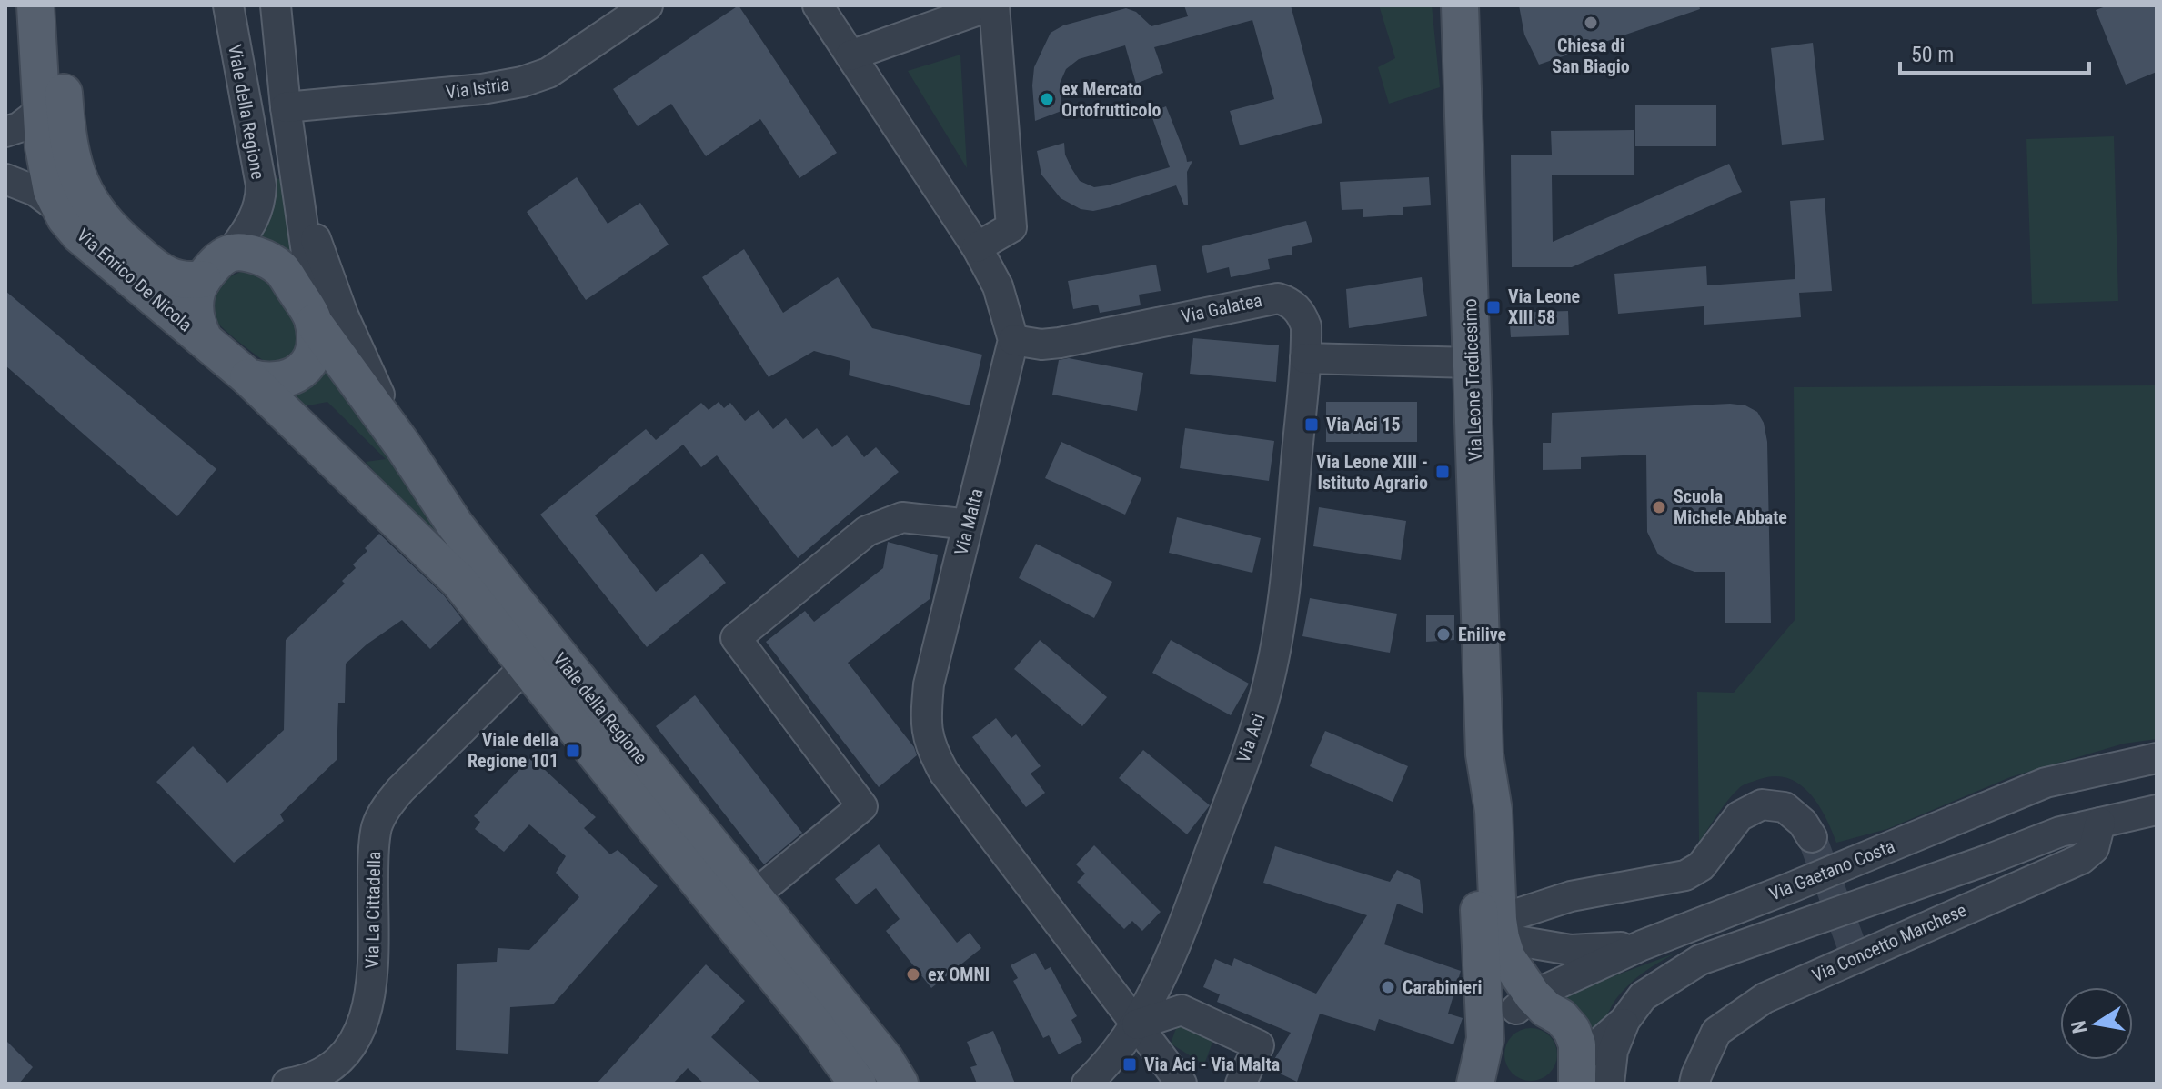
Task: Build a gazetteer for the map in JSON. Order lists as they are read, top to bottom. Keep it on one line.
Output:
{"streets":{"main road":["Viale della Regione","Via Enrico De Nicola","Via Leone Tredicesimo"],"street":["Via Istria","Via Galatea","Via Malta","Via Aci","Via Gaetano Costa","Via La Cittadella","Via Concetto Marchese"]},"crossings":[["Via Istria","Viale della Regione"],["Viale della Regione","Via Enrico De Nicola"],["Viale della Regione","Via La Cittadella"],["Via Galatea","Via Malta"],["Via Galatea","Via Aci"],["Via Malta","Via Aci"]],"places":{"other":["Chiesa di San Biagio","ex Mercato Ortofrutticolo","Scuola Michele Abbate","Enilive","ex OMNI","Carabinieri"],"transit":["Via Leone XIII 58","Via Aci 15","Via Leone XIII - Istituto Agrario","Viale della Regione 101","Via Aci - Via Malta"]},"scale_bar":"50 m","north":"left"}
